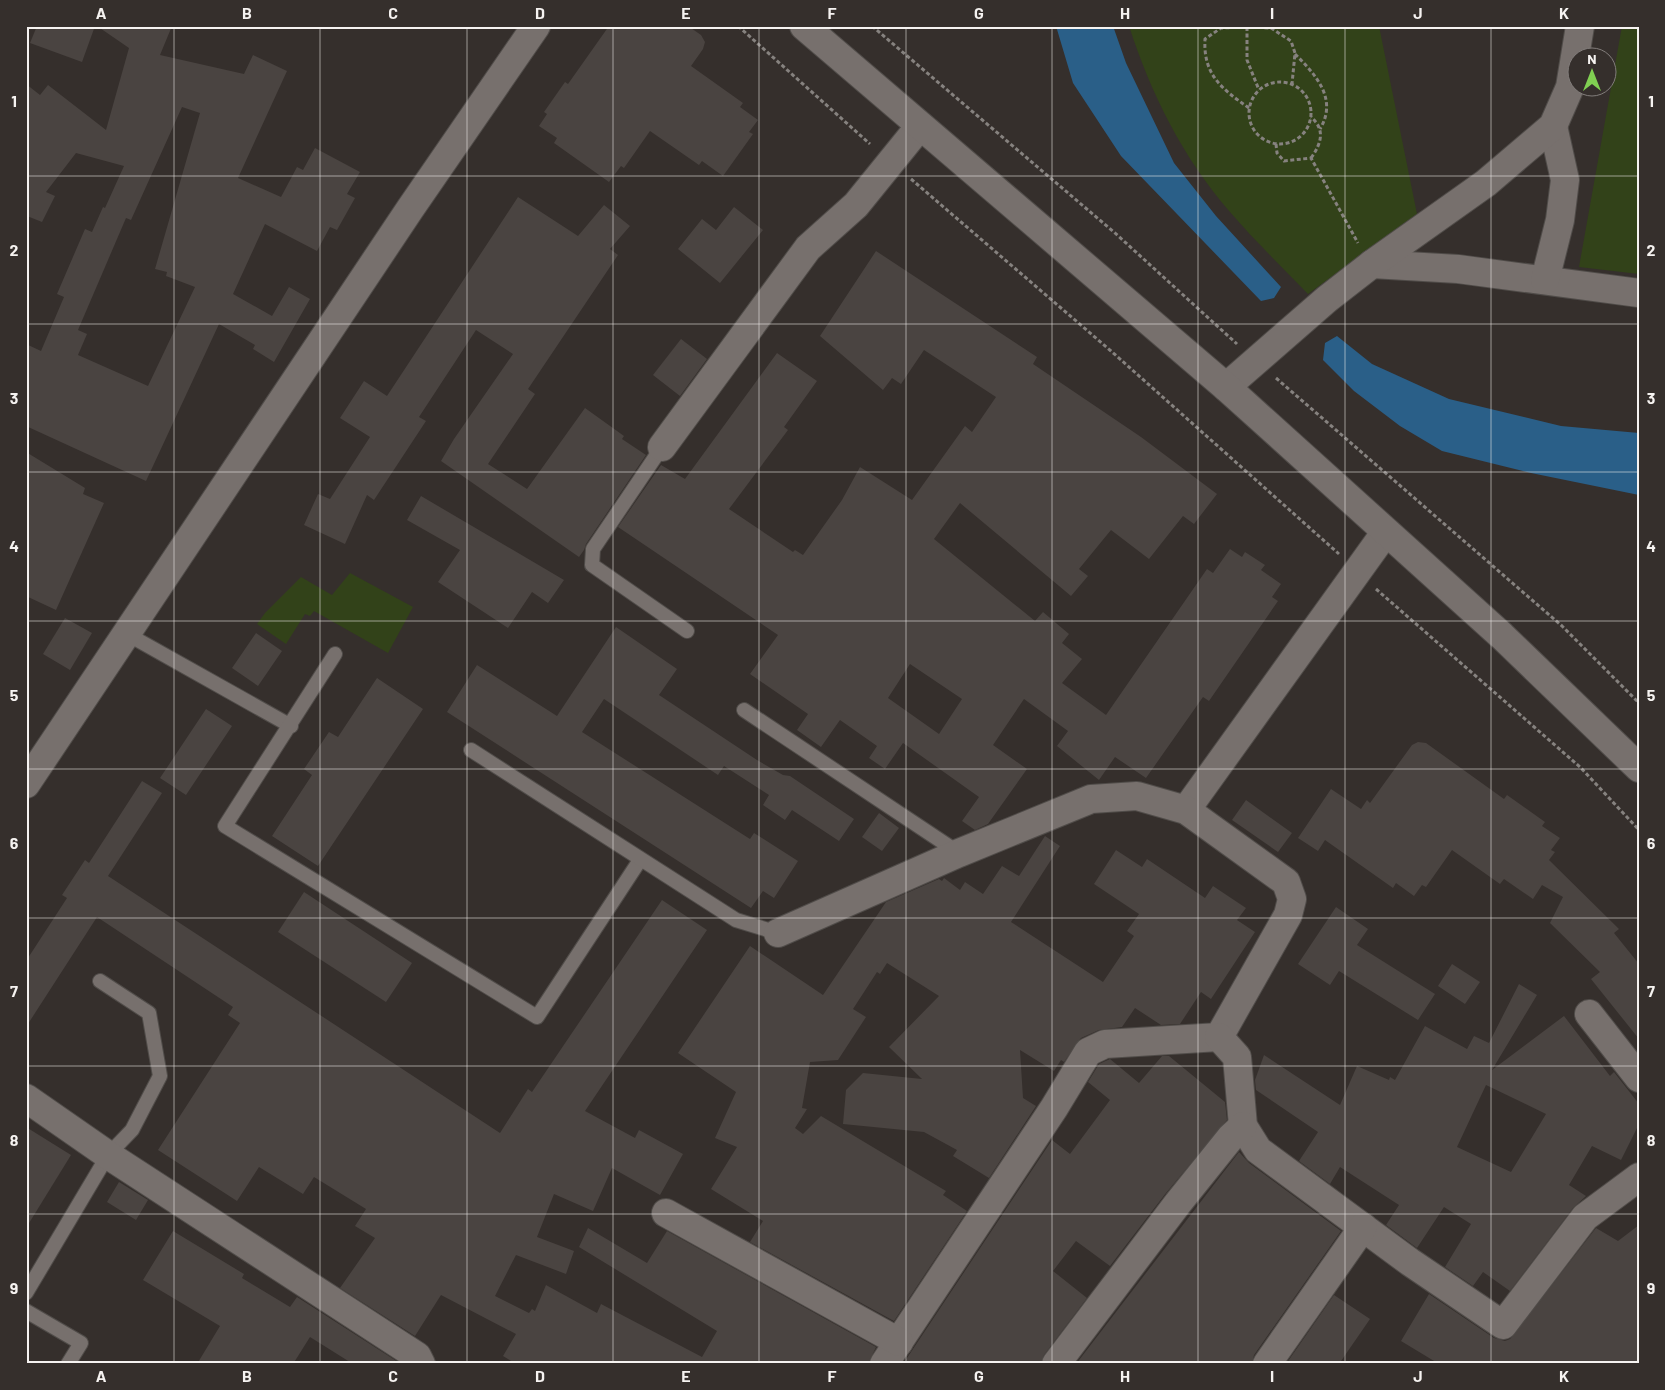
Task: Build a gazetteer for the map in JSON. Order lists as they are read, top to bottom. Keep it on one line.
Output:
{"north":"top","grid":{"columns":["A","B","C","D","E","F","G","H","I","J","K"],"rows":["1","2","3","4","5","6","7","8","9"]}}
